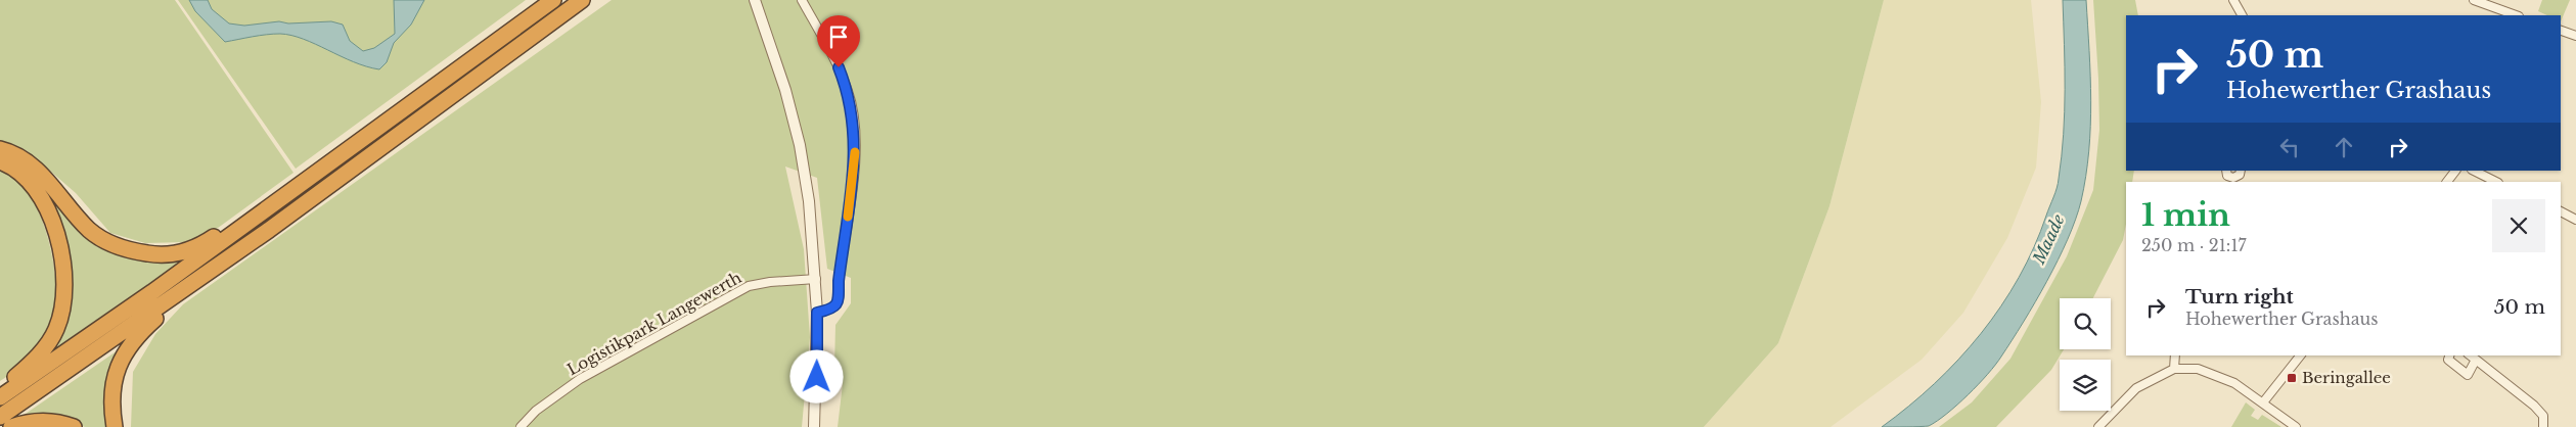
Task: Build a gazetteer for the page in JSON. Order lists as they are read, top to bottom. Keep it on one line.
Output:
{"streets":{"street":["Logistikpark Langewerth"]},"water":["Maade"],"places":{"transit":["Beringallee"]},"page":{"turn":["50 m","Hohewerther Grashaus"],"heading":["1 min","250 m · 21:17"],"list":[{"name":"Turn right","note":"Hohewerther Grashaus","value":"50 m"}]}}
